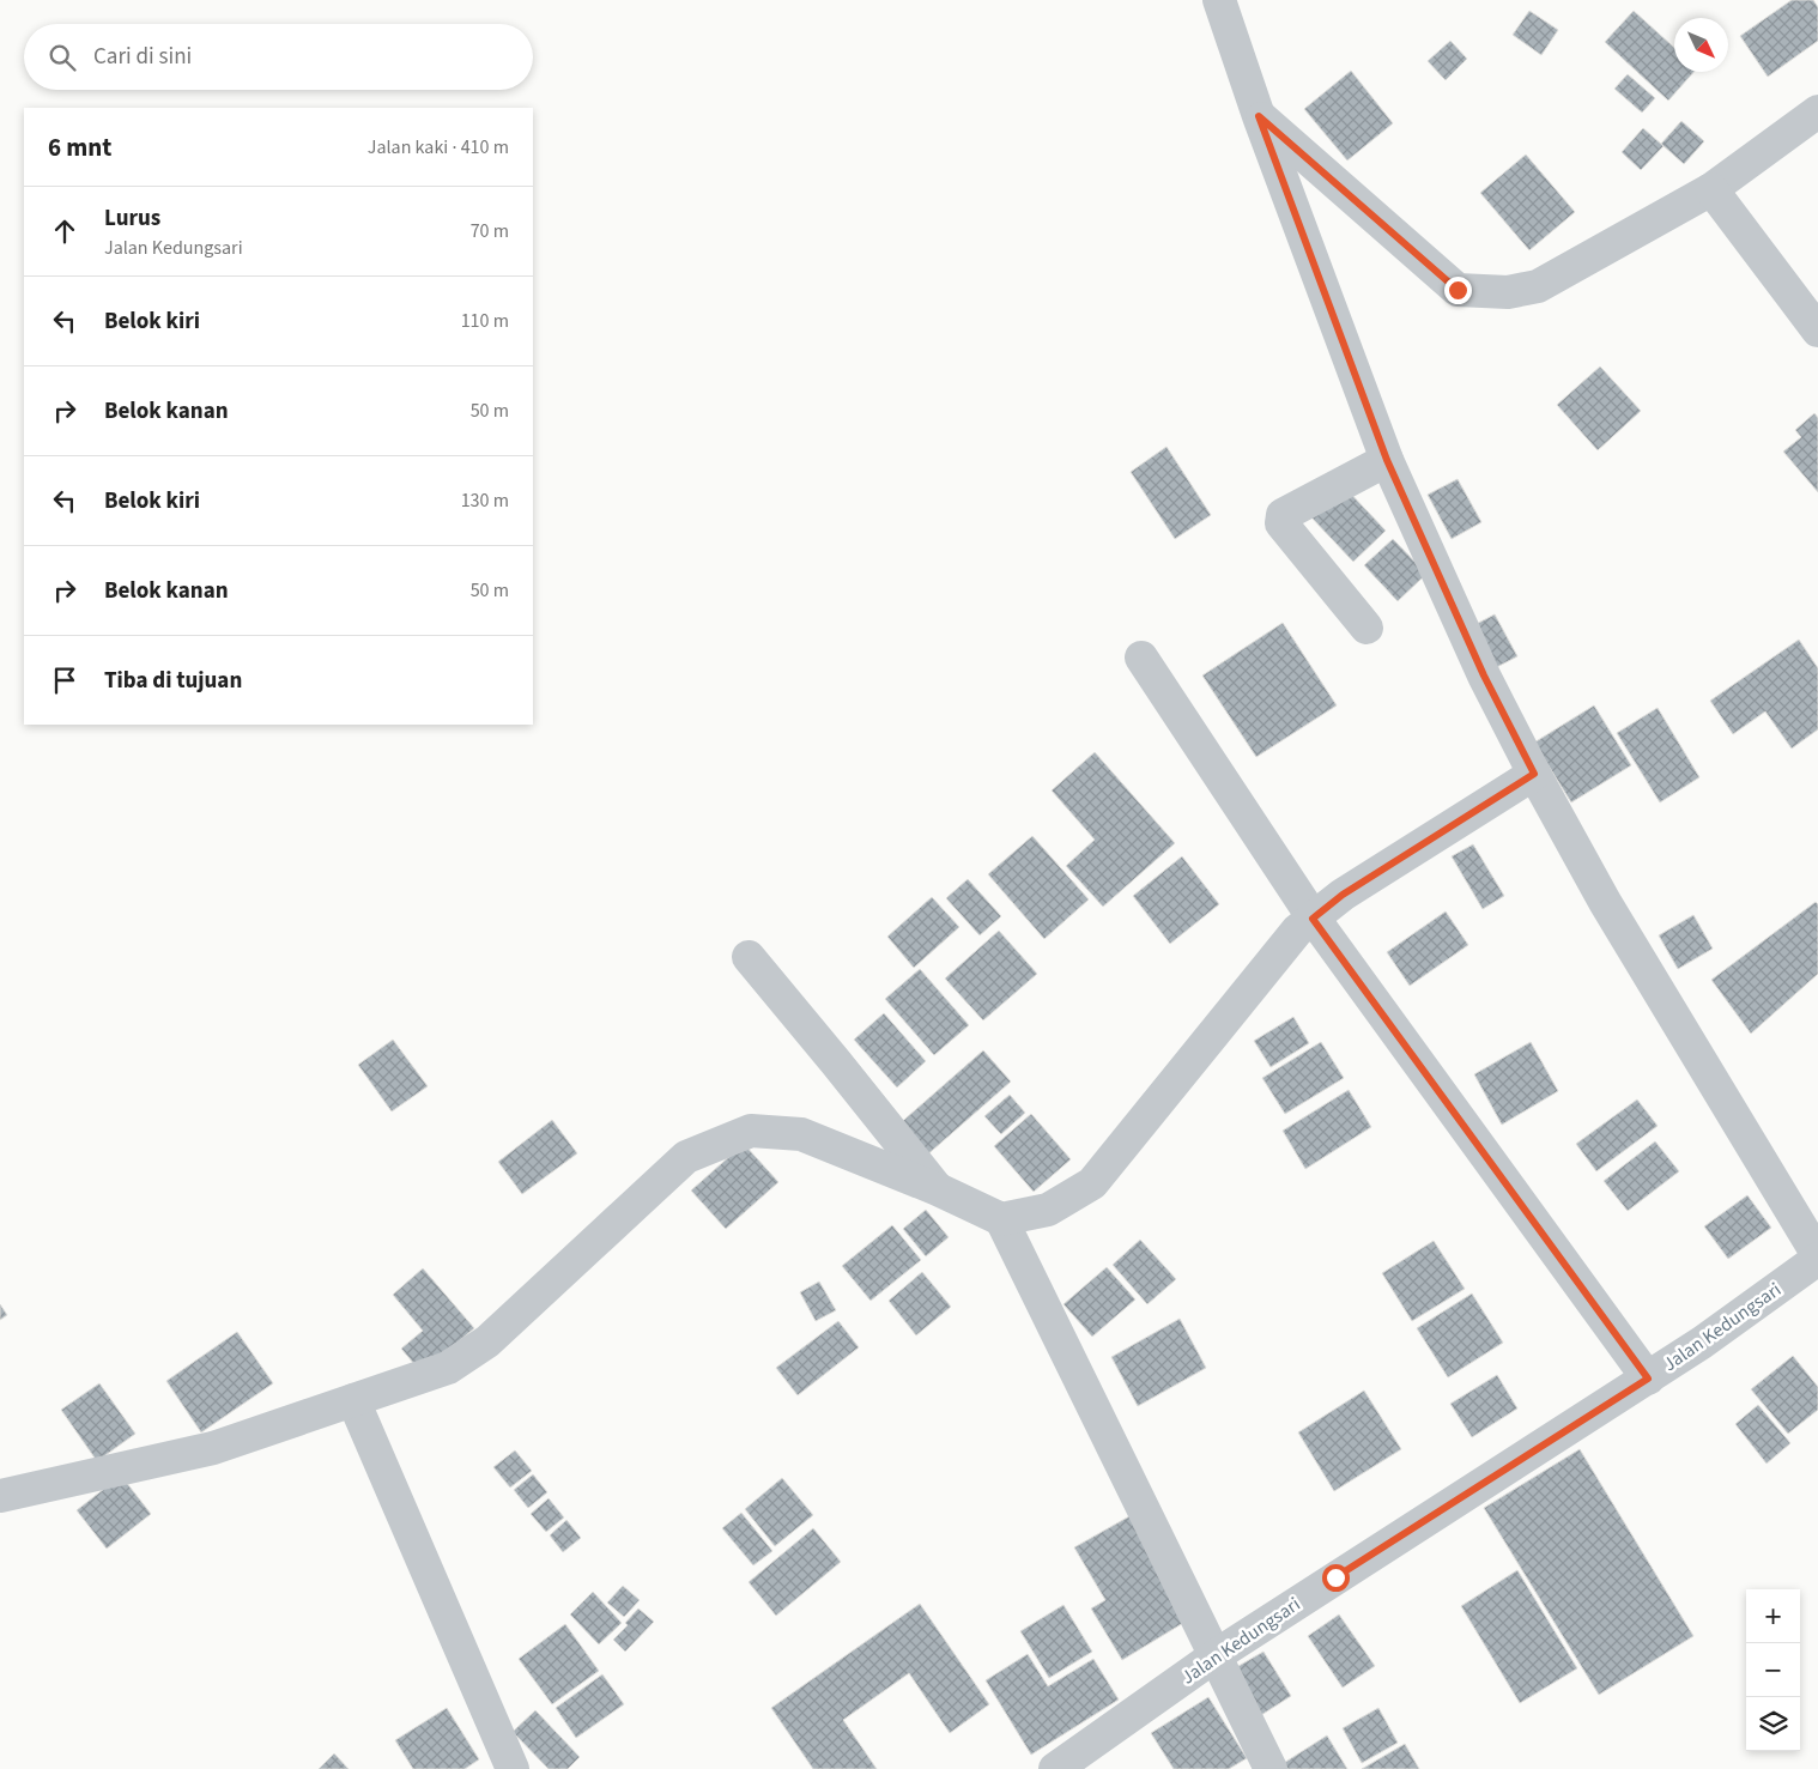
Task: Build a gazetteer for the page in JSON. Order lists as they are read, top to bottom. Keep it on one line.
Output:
{"streets":{"street":["Jalan Kedungsari"]},"north":"bottom right","page":{"search":"Cari di sini","heading":["6 mnt","Jalan kaki · 410 m"],"list":[["Lurus","Jalan Kedungsari","70 m"],["Belok kiri","110 m"],["Belok kanan","50 m"],["Belok kiri","130 m"],["Belok kanan","50 m"],"Tiba di tujuan"],"map_buttons":["+","−"]}}
